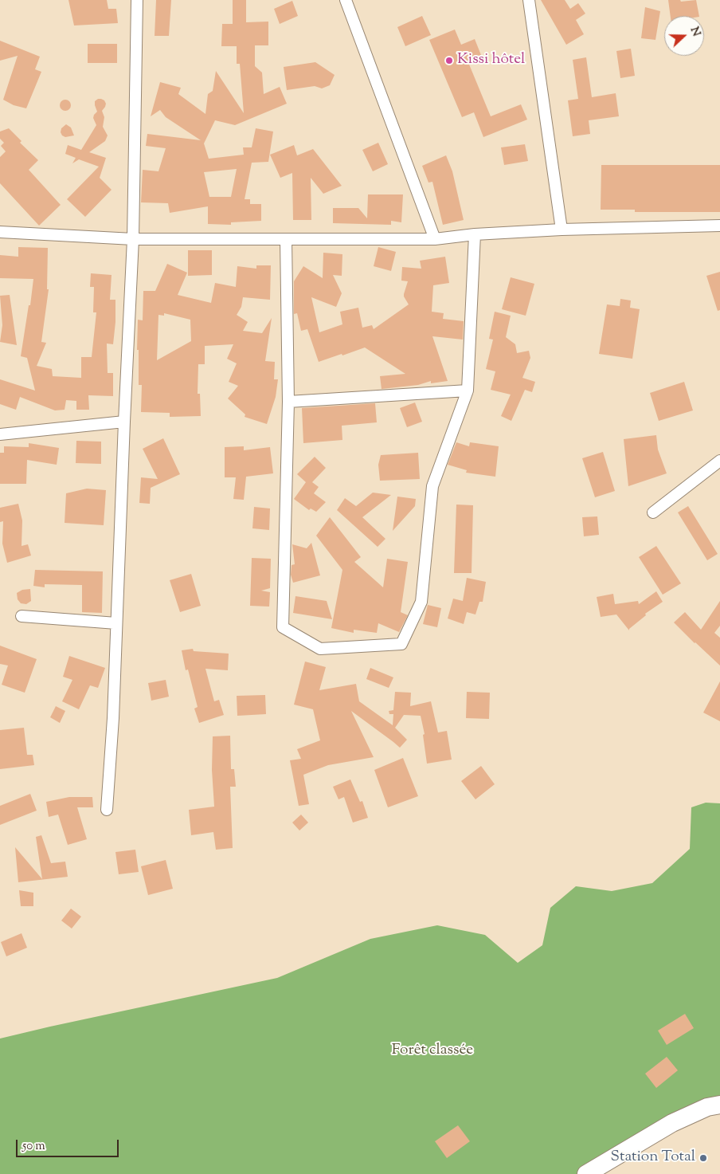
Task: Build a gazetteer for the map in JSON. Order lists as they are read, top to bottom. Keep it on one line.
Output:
{"parks":["Forêt classée"],"places":["Kissi hôtel","Station Total"],"scale_bar":"50 m","north":"right"}
